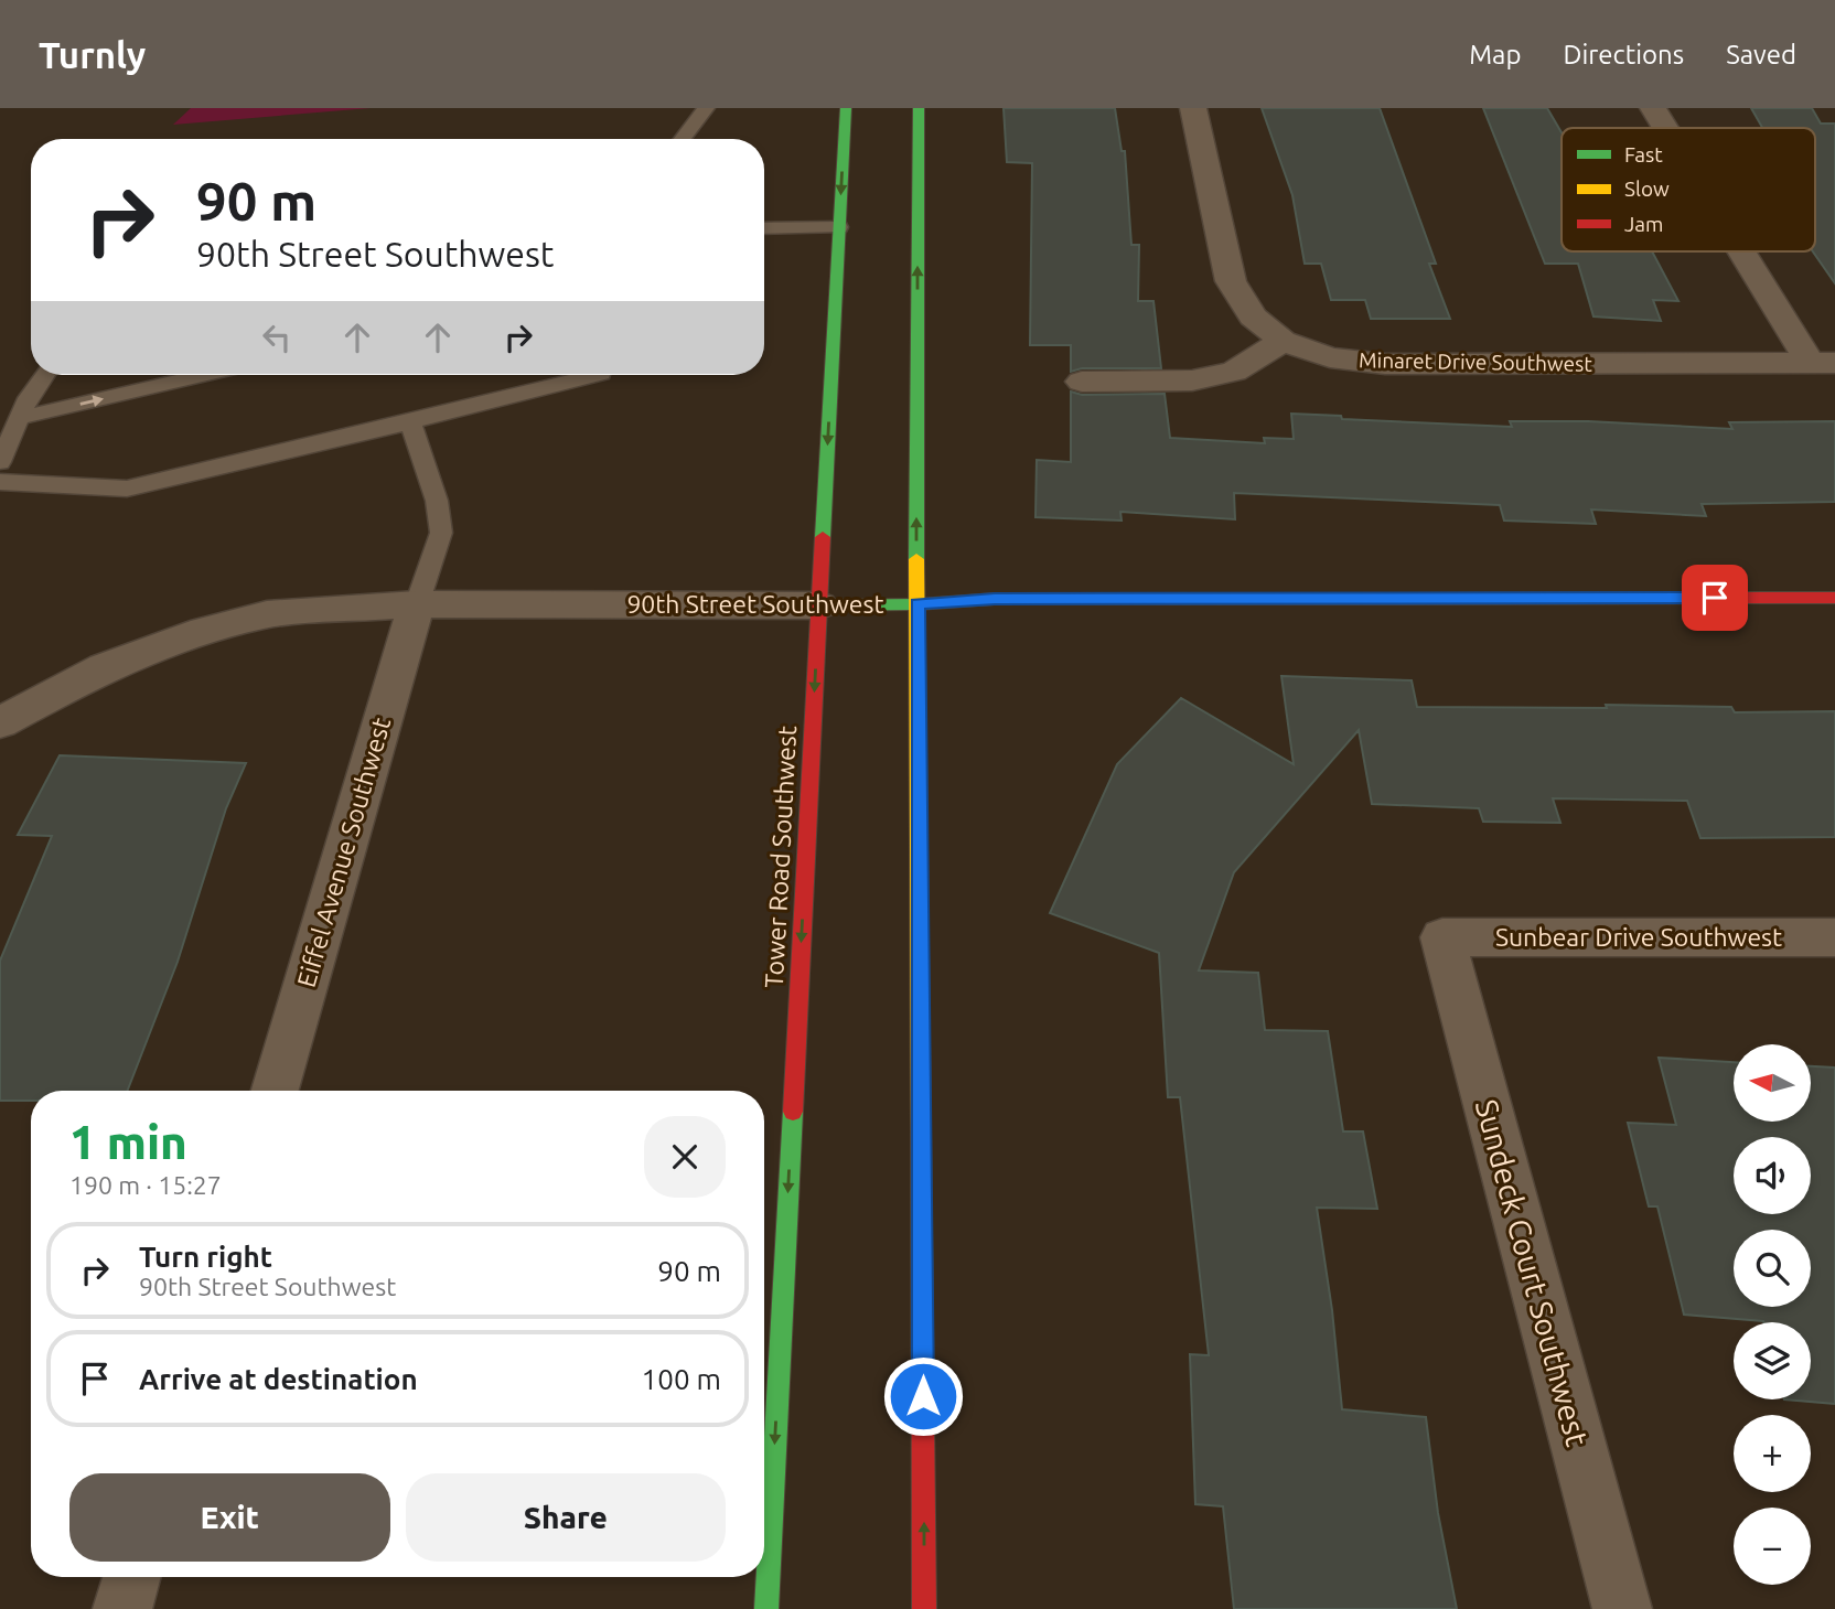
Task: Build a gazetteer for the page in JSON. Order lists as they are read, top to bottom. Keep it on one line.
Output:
{"streets":{"street":["Minaret Drive Southwest","90th Street Southwest","Eiffel Avenue Southwest","Tower Road Southwest","Sunbear Drive Southwest","Sundeck Court Southwest"]},"crossings":[["90th Street Southwest","Eiffel Avenue Southwest"],["90th Street Southwest","Tower Road Southwest"],["Sunbear Drive Southwest","Sundeck Court Southwest"]],"legend":["Fast","Slow","Jam"],"north":"left","page":{"header":"Turnly","nav":["Map","Directions","Saved"],"turn":["90 m","90th Street Southwest"],"map_buttons":["+","−"],"heading":["1 min","190 m · 15:27"],"list":[{"name":"Turn right","note":"90th Street Southwest","value":"90 m"},{"name":"Arrive at destination","value":"100 m"}],"buttons":["Exit","Share"]}}
